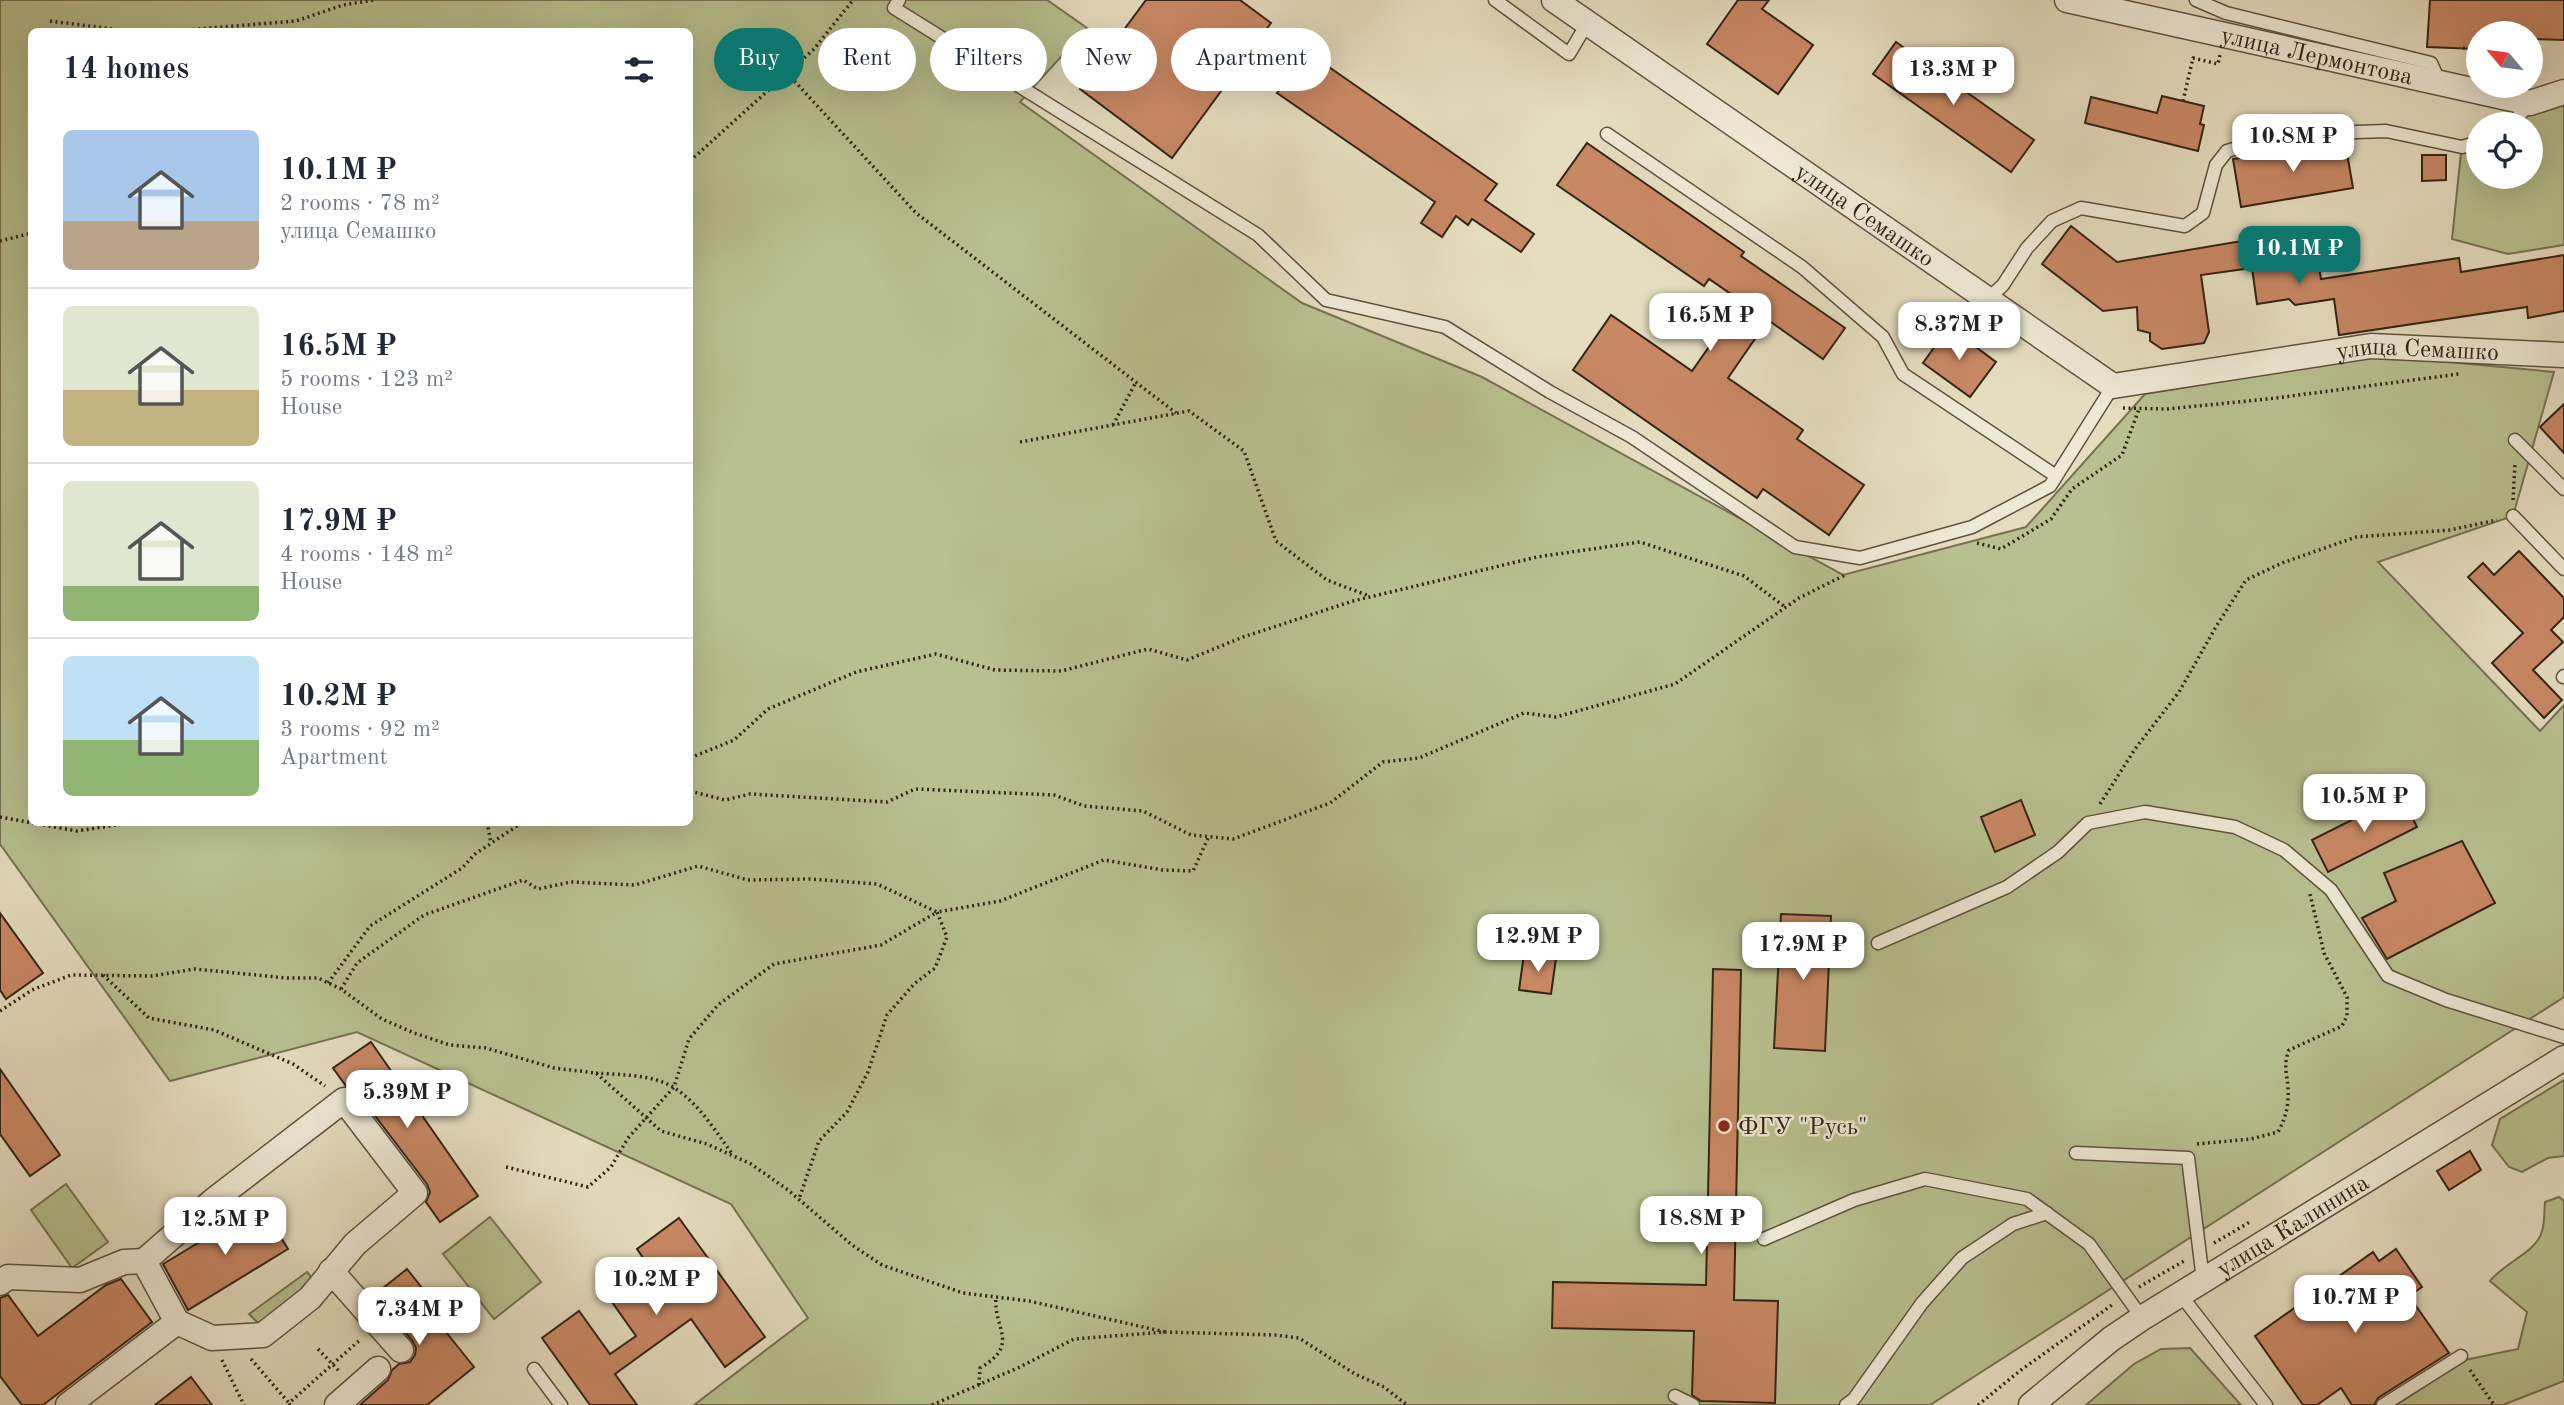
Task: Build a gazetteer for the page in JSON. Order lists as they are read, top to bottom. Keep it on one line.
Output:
{"streets":{"street":["улица Лермонтова","улица Семашко","улица Калинина"]},"places":["ФГУ \"Русь\""],"north":"top left","page":{"chip":["Buy","Rent","Filters","New","Apartment"],"heading":"14 homes","price":["13.3M ₽","10.8M ₽","10.1M ₽","16.5M ₽","8.37M ₽","10.5M ₽","12.9M ₽","17.9M ₽","5.39M ₽","18.8M ₽","12.5M ₽","10.2M ₽","10.7M ₽","7.34M ₽"],"list":[{"name":"10.1M ₽","note":"2 rooms · 78 m² · улица Семашко"},{"name":"16.5M ₽","note":"5 rooms · 123 m² · House"},{"name":"17.9M ₽","note":"4 rooms · 148 m² · House"},{"name":"10.2M ₽","note":"3 rooms · 92 m² · Apartment"}]}}
